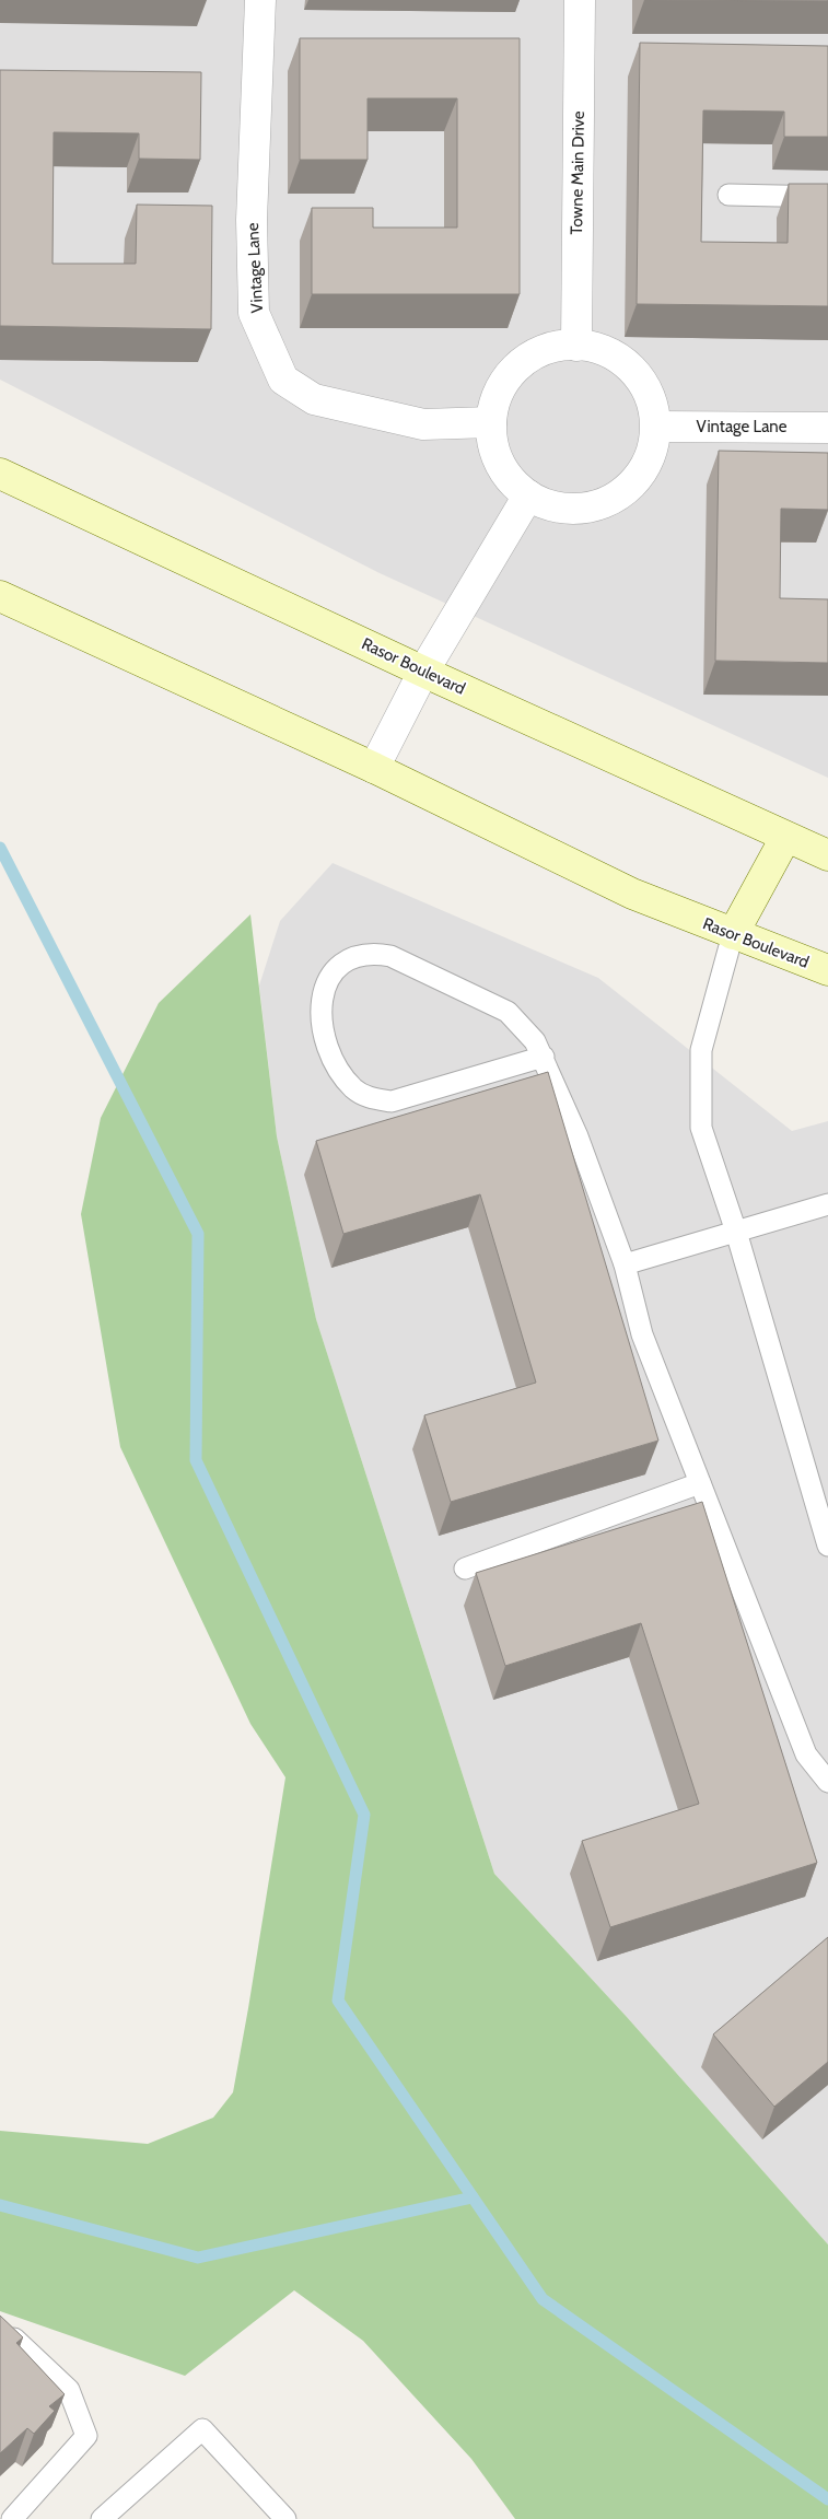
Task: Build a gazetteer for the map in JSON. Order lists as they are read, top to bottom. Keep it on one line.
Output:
{"streets":{"main road":["Rasor Boulevard"],"street":["Towne Main Drive","Vintage Lane"]},"crossings":[["Towne Main Drive","Vintage Lane"]]}
